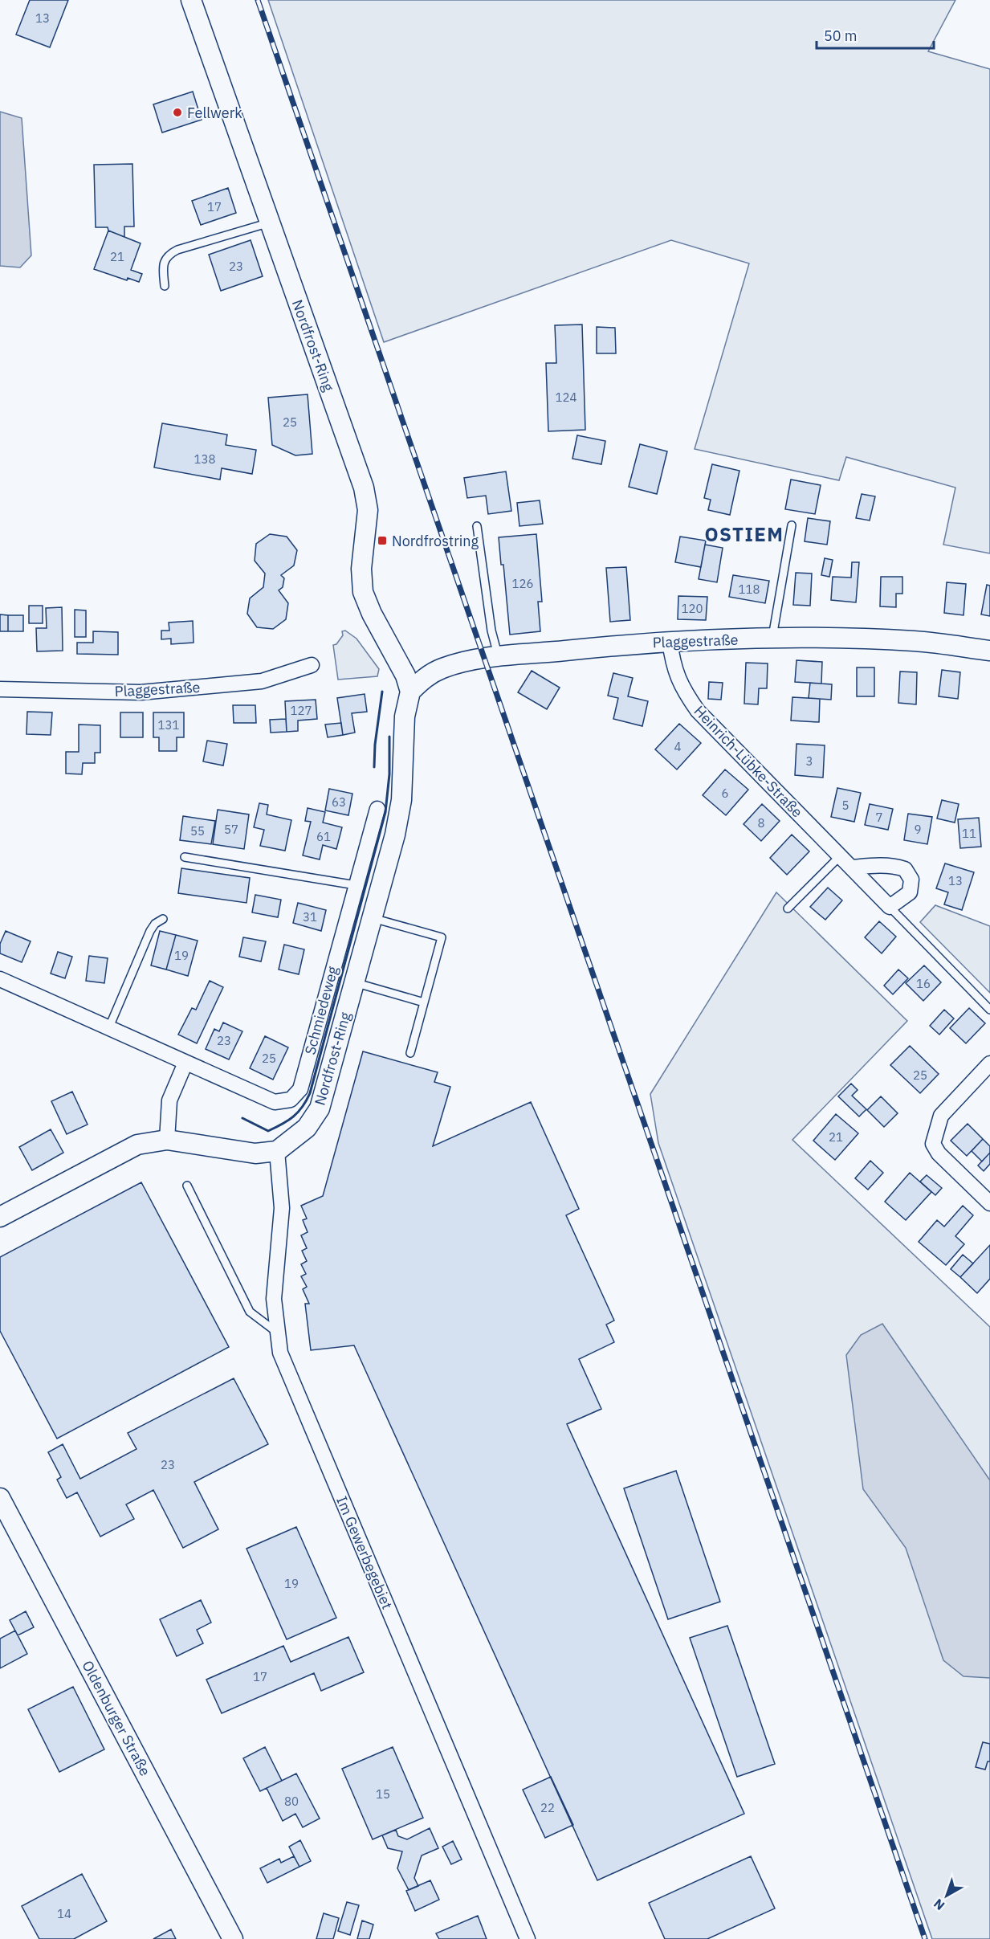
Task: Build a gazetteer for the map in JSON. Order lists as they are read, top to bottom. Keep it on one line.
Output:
{"streets":{"street":["Nordfrost-Ring","Plaggestraße","Heinrich-Lübke-Straße","Schmiedeweg","Im Gewerbegebiet","Oldenburger Straße"]},"crossings":[["Nordfrost-Ring","Plaggestraße"],["Nordfrost-Ring","Im Gewerbegebiet"],["Plaggestraße","Heinrich-Lübke-Straße"]],"districts":["OSTIEM"],"places":{"other":["Fellwerk"],"transit":["Nordfrostring"]},"house_numbers":["13","17","21","23","124","25","138","126","118","120","127","131","4","3","6","63","5","7","8","57","9","55","11","61","13","31","19","16","23","25","25","21","23","19","17","15","80","22","14"],"scale_bar":"50 m","north":"bottom left"}
